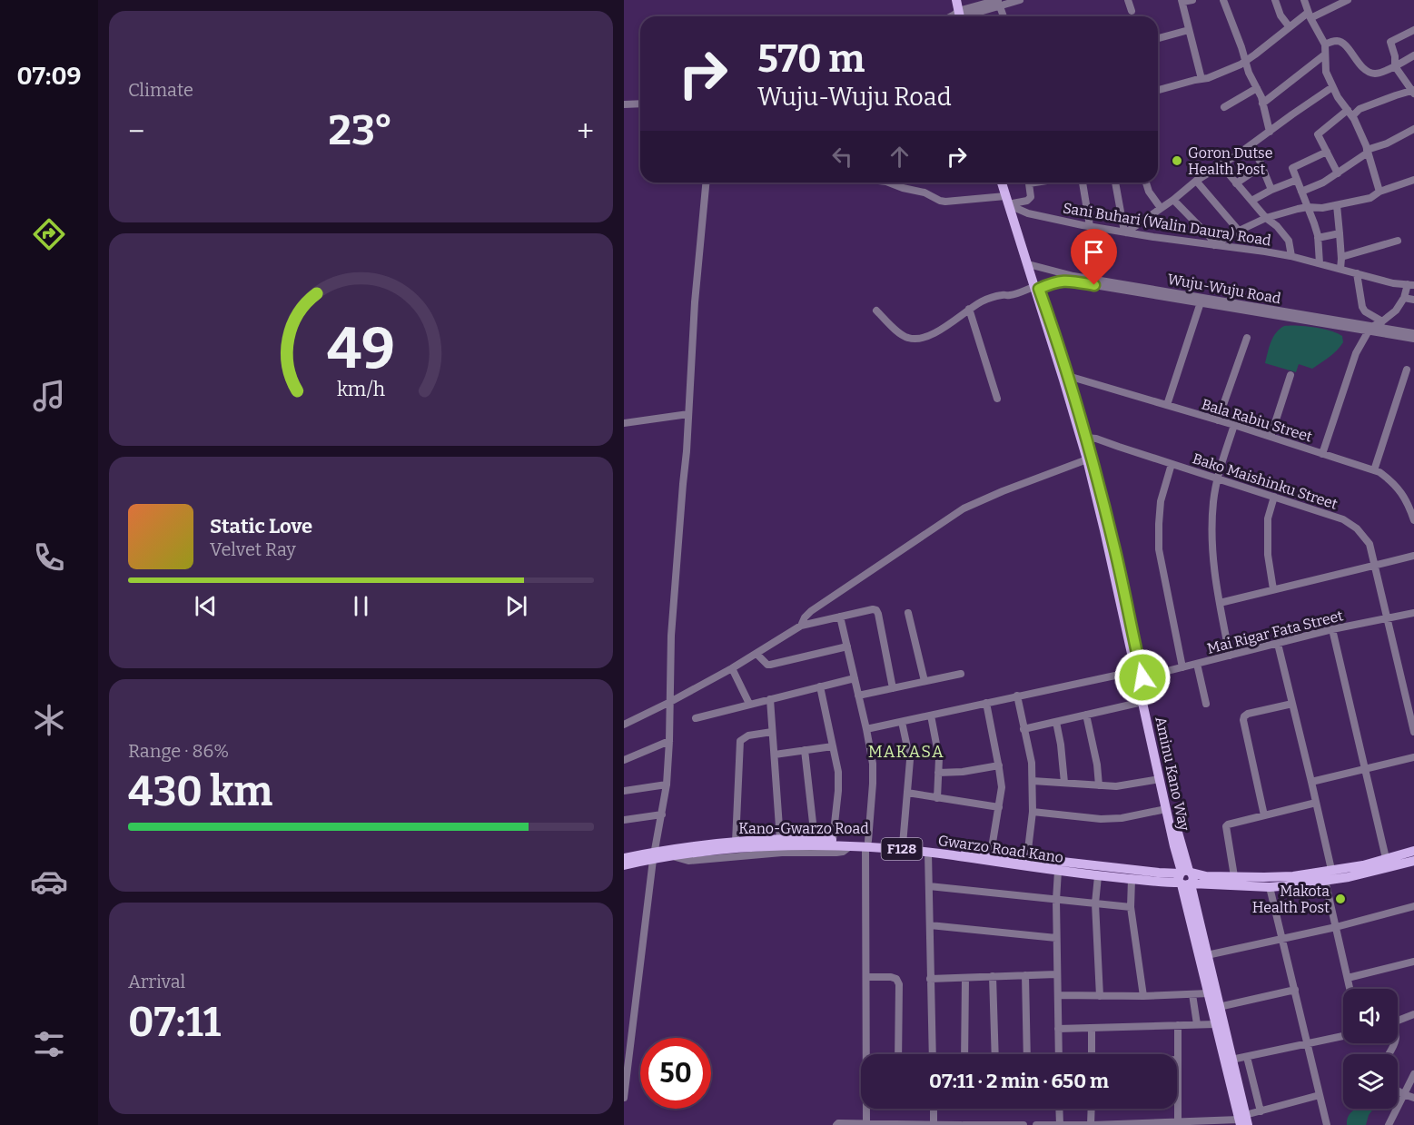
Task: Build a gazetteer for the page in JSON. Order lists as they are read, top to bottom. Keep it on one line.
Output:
{"streets":{"main road":["Aminu Kano Way","Kano-Gwarzo Road","F128","Gwarzo Road Kano"],"street":["Sani Buhari (Walin Daura) Road","Wuju-Wuju Road","Bala Rabiu Street","Bako Maishinku Street","Mai Rigar Fata Street"]},"crossings":[["Sani Buhari (Walin Daura) Road","Aminu Kano Way"],["Wuju-Wuju Road","Aminu Kano Way"],["Bala Rabiu Street","Aminu Kano Way"],["Bako Maishinku Street","Mai Rigar Fata Street"],["Bako Maishinku Street","Aminu Kano Way"],["Mai Rigar Fata Street","Aminu Kano Way"],["Aminu Kano Way","Kano-Gwarzo Road"],["Aminu Kano Way","Gwarzo Road Kano"],["Kano-Gwarzo Road","Gwarzo Road Kano"]],"districts":["MAKASA"],"places":["Goron Dutse Health Post","Makota Health Post"],"page":{"tabs":"07:09","tile":["Climate",["Range · 86%","430 km"],["Arrival","07:11"]],"turn":["570 m","Wuju-Wuju Road"],"heat":["−","23°","+"],"song":["Static Love","Velvet Ray"],"limit":"50","trip":"07:11 · 2 min · 650 m","gauge":["49","km/h"]}}
